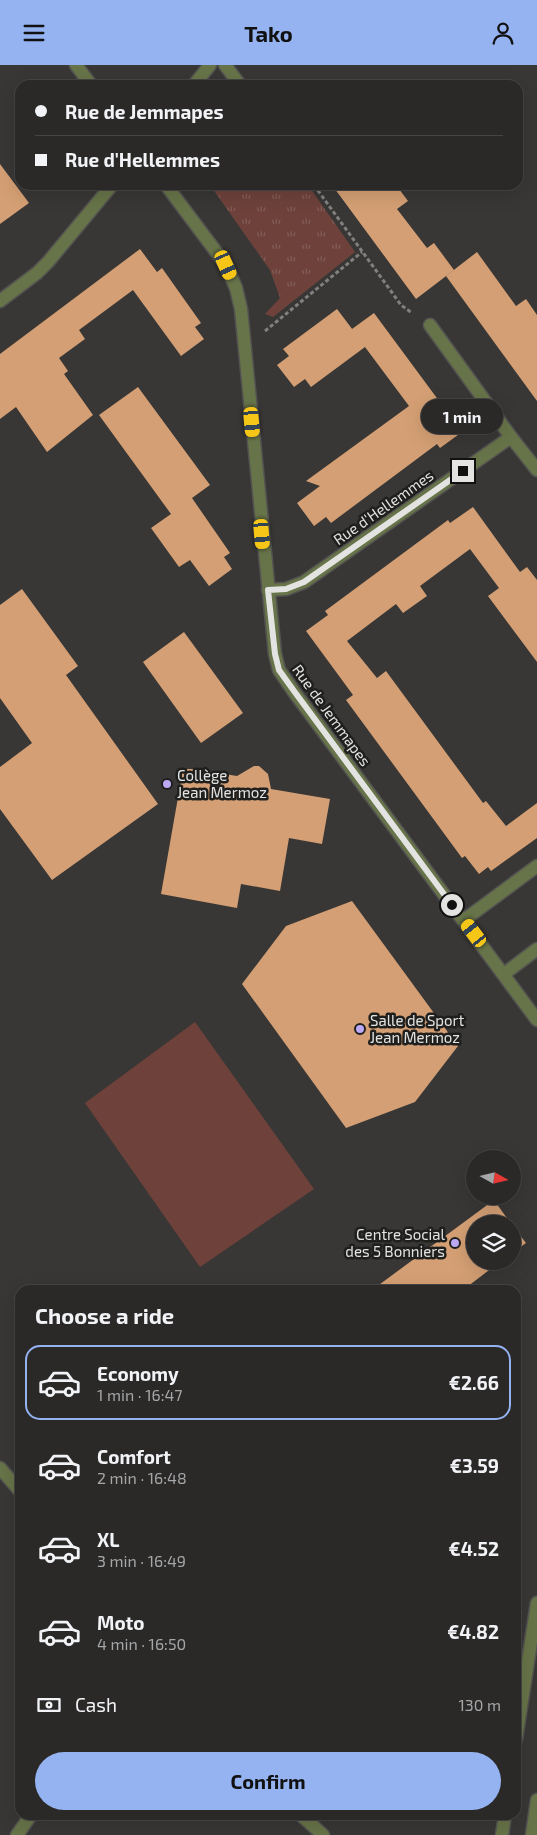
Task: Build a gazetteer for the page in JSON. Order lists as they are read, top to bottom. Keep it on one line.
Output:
{"streets":{"street":["Rue d'Hellemmes","Rue de Jemmapes"]},"crossings":[["Rue d'Hellemmes","Rue de Jemmapes"]],"places":["Collège Jean Mermoz","Salle de Sport Jean Mermoz","Centre Social des 5 Bonniers"],"north":"right","page":{"header":"Tako","banner":["Rue de Jemmapes","Rue d'Hellemmes"],"bubble":"1 min","heading":"Choose a ride","list":[{"name":"Economy","note":"1 min · 16:47","value":"€2.66"},{"name":"Comfort","note":"2 min · 16:48","value":"€3.59"},{"name":"XL","note":"3 min · 16:49","value":"€4.52"},{"name":"Moto","note":"4 min · 16:50","value":"€4.82"}],"pay":["Cash","130 m"],"buttons":"Confirm"}}
